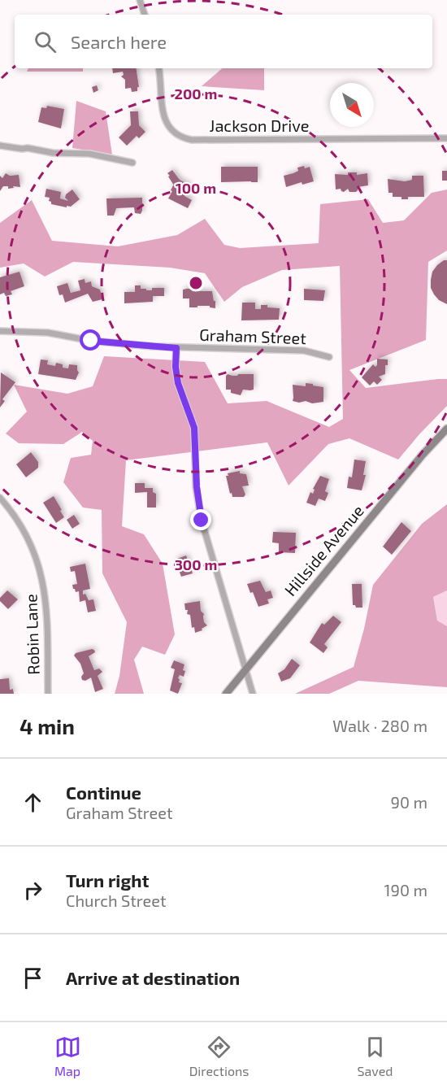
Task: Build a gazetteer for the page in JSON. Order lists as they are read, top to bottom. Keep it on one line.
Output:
{"streets":{"main road":["Hillside Avenue"],"street":["Jackson Drive","Graham Street","Robin Lane"]},"north":"bottom right","page":{"search":"Search here","heading":["4 min","Walk · 280 m"],"list":[["Continue","Graham Street","90 m"],["Turn right","Church Street","190 m"],"Arrive at destination"],"nav":["Map","Directions","Saved"]},"rings":["200 m","100 m","300 m"]}
